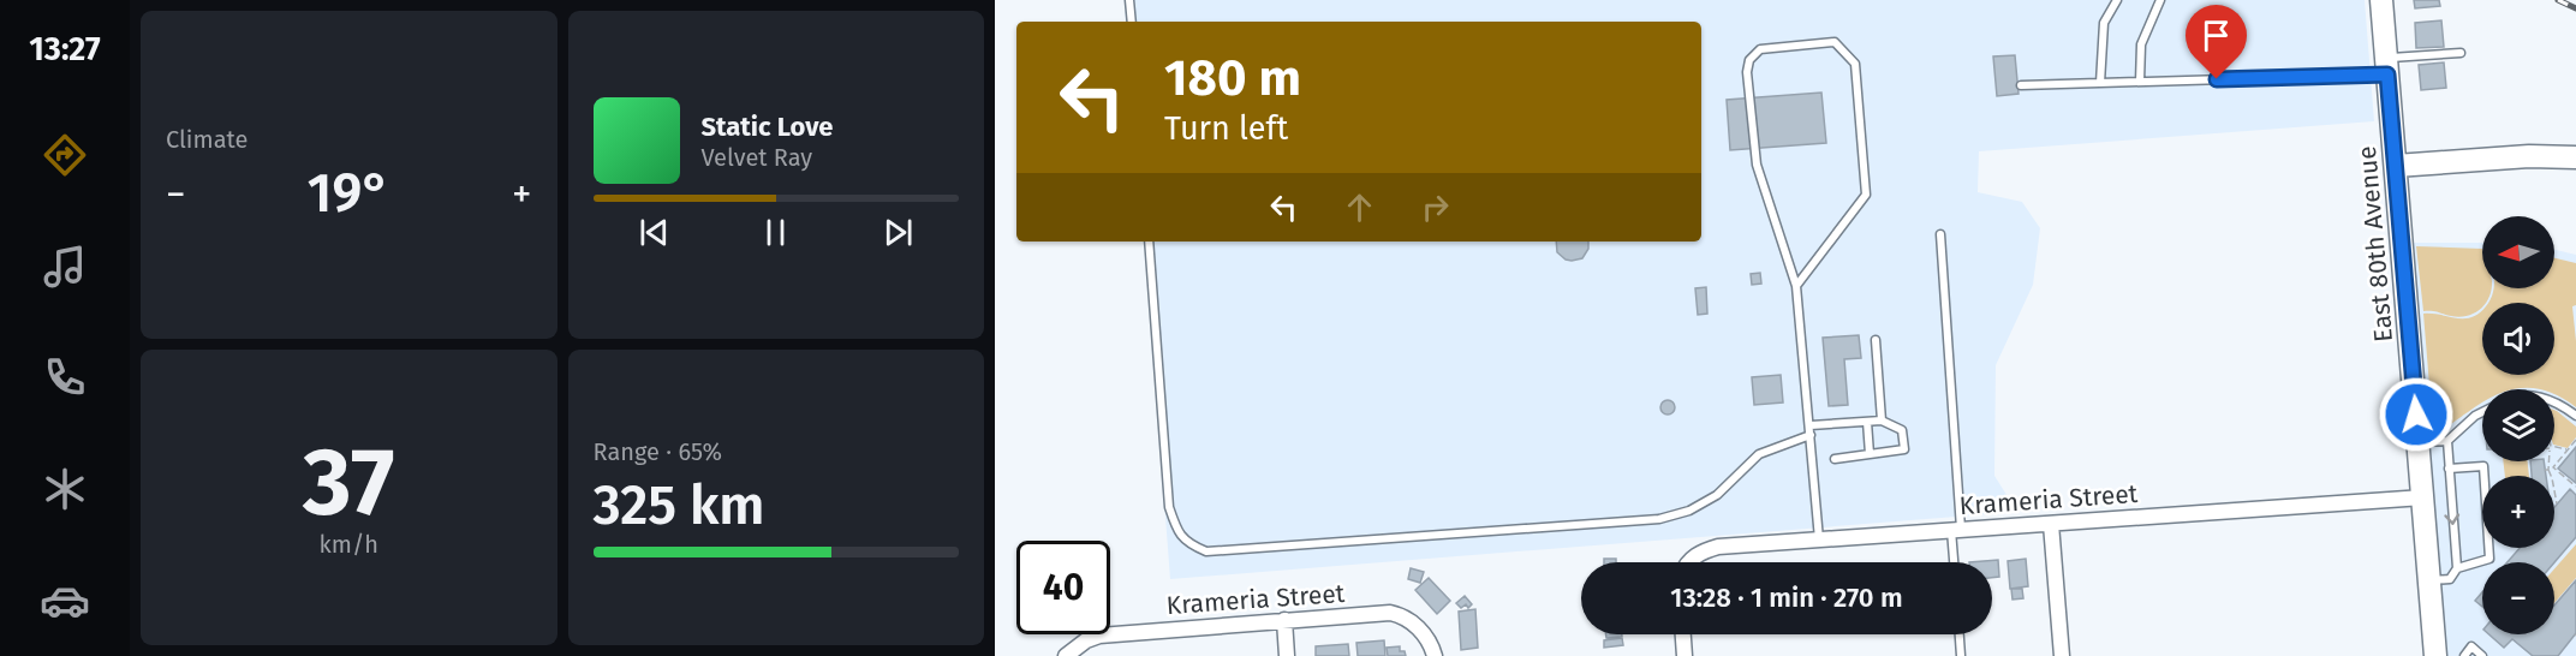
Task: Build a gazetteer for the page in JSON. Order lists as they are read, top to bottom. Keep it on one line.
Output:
{"streets":{"street":["East 80th Avenue","Krameria Street"]},"crossings":[["East 80th Avenue","Krameria Street"]],"north":"left","page":{"tabs":"13:27","tile":["Climate",["37","km/h"],["Range · 65%","325 km"]],"turn":["180 m","Turn left"],"song":["Static Love","Velvet Ray"],"heat":["−","19°","+"],"map_buttons":["+","−"],"limit":"40","trip":"13:28 · 1 min · 270 m"}}
